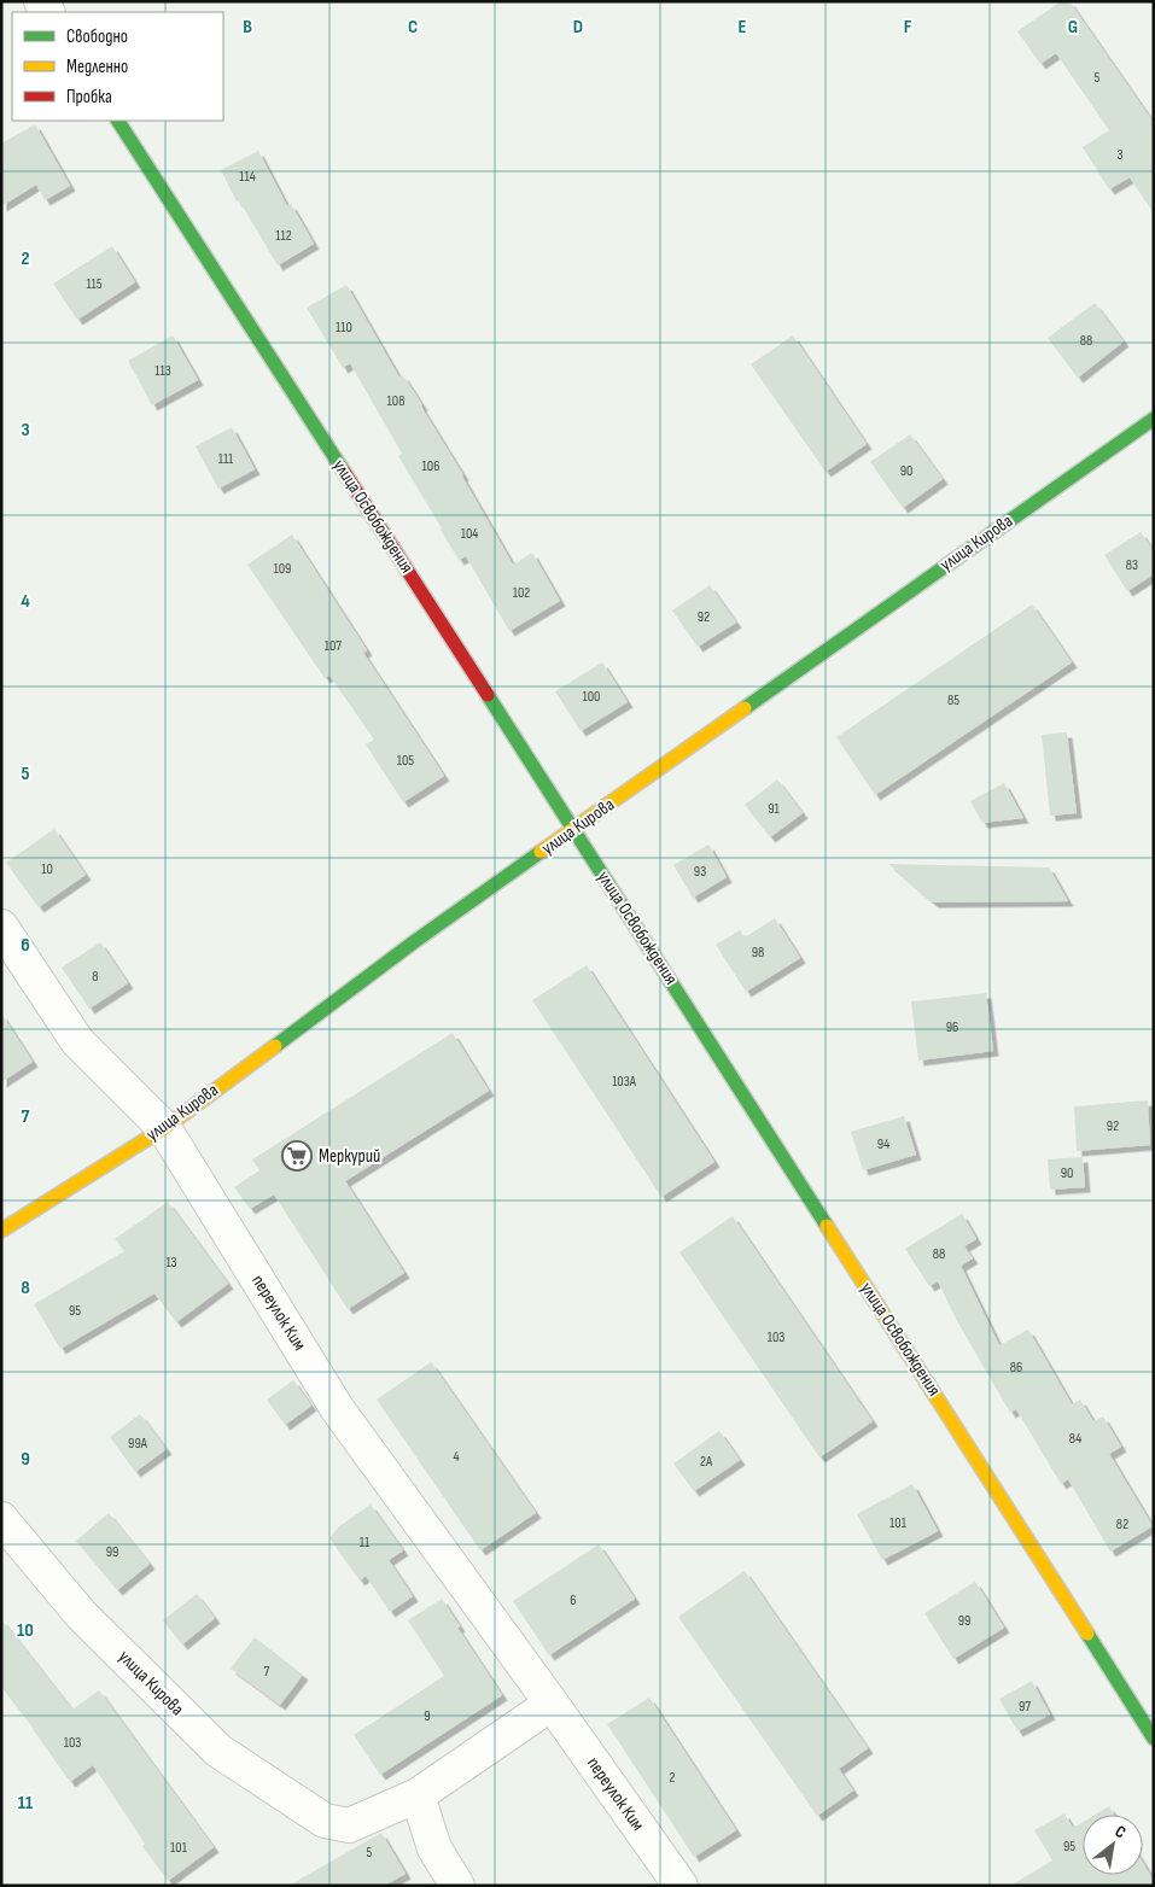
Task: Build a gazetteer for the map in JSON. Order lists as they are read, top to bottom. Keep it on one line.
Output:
{"streets":{"street":["улица Освобождения","улица Кирова","переулок Ким"]},"crossings":[["улица Освобождения","улица Кирова"],["улица Кирова","переулок Ким"]],"places":{"supermarket":["Меркурий"]},"house_numbers":["5","3","114","112","115","110","88","113","108","111","106","90","104","83","109","102","92","107","100","85","105","91","10","93","98","8","96","103А","92","94","90","88","13","95","103","86","84","99А","4","2А","101","82","11","99","6","99","7","97","9","103","2","95","101","5"],"legend":["Свободно","Медленно","Пробка"],"north":"top right","grid":{"columns":["B","C","D","E","F","G"],"rows":["2","3","4","5","6","7","8","9","10","11"]}}
